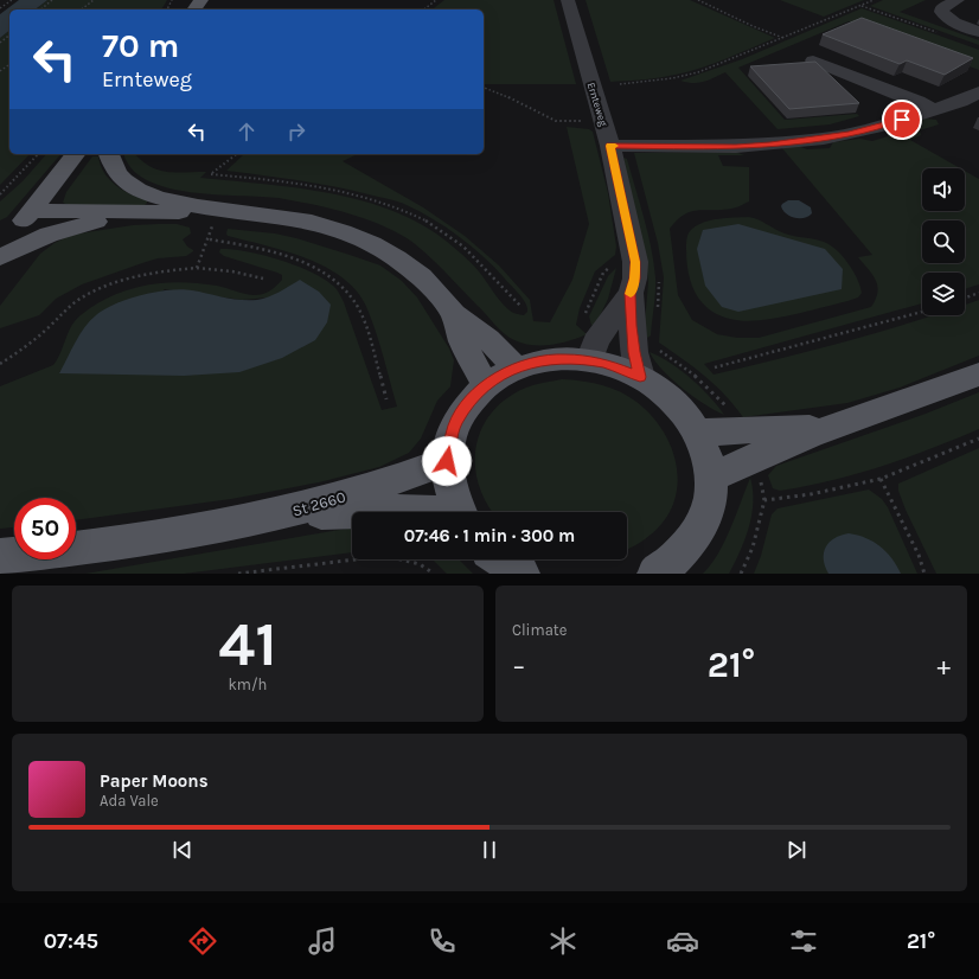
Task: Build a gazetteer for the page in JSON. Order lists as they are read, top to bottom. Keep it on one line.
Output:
{"streets":{"main road":["St 2660"],"street":["Ernteweg"]},"page":{"turn":["70 m","Ernteweg"],"limit":"50","trip":"07:46 · 1 min · 300 m","tile":[["41","km/h"],"Climate"],"heat":["−","21°","+"],"song":["Paper Moons","Ada Vale"],"tabs":["07:45","21°"]}}
